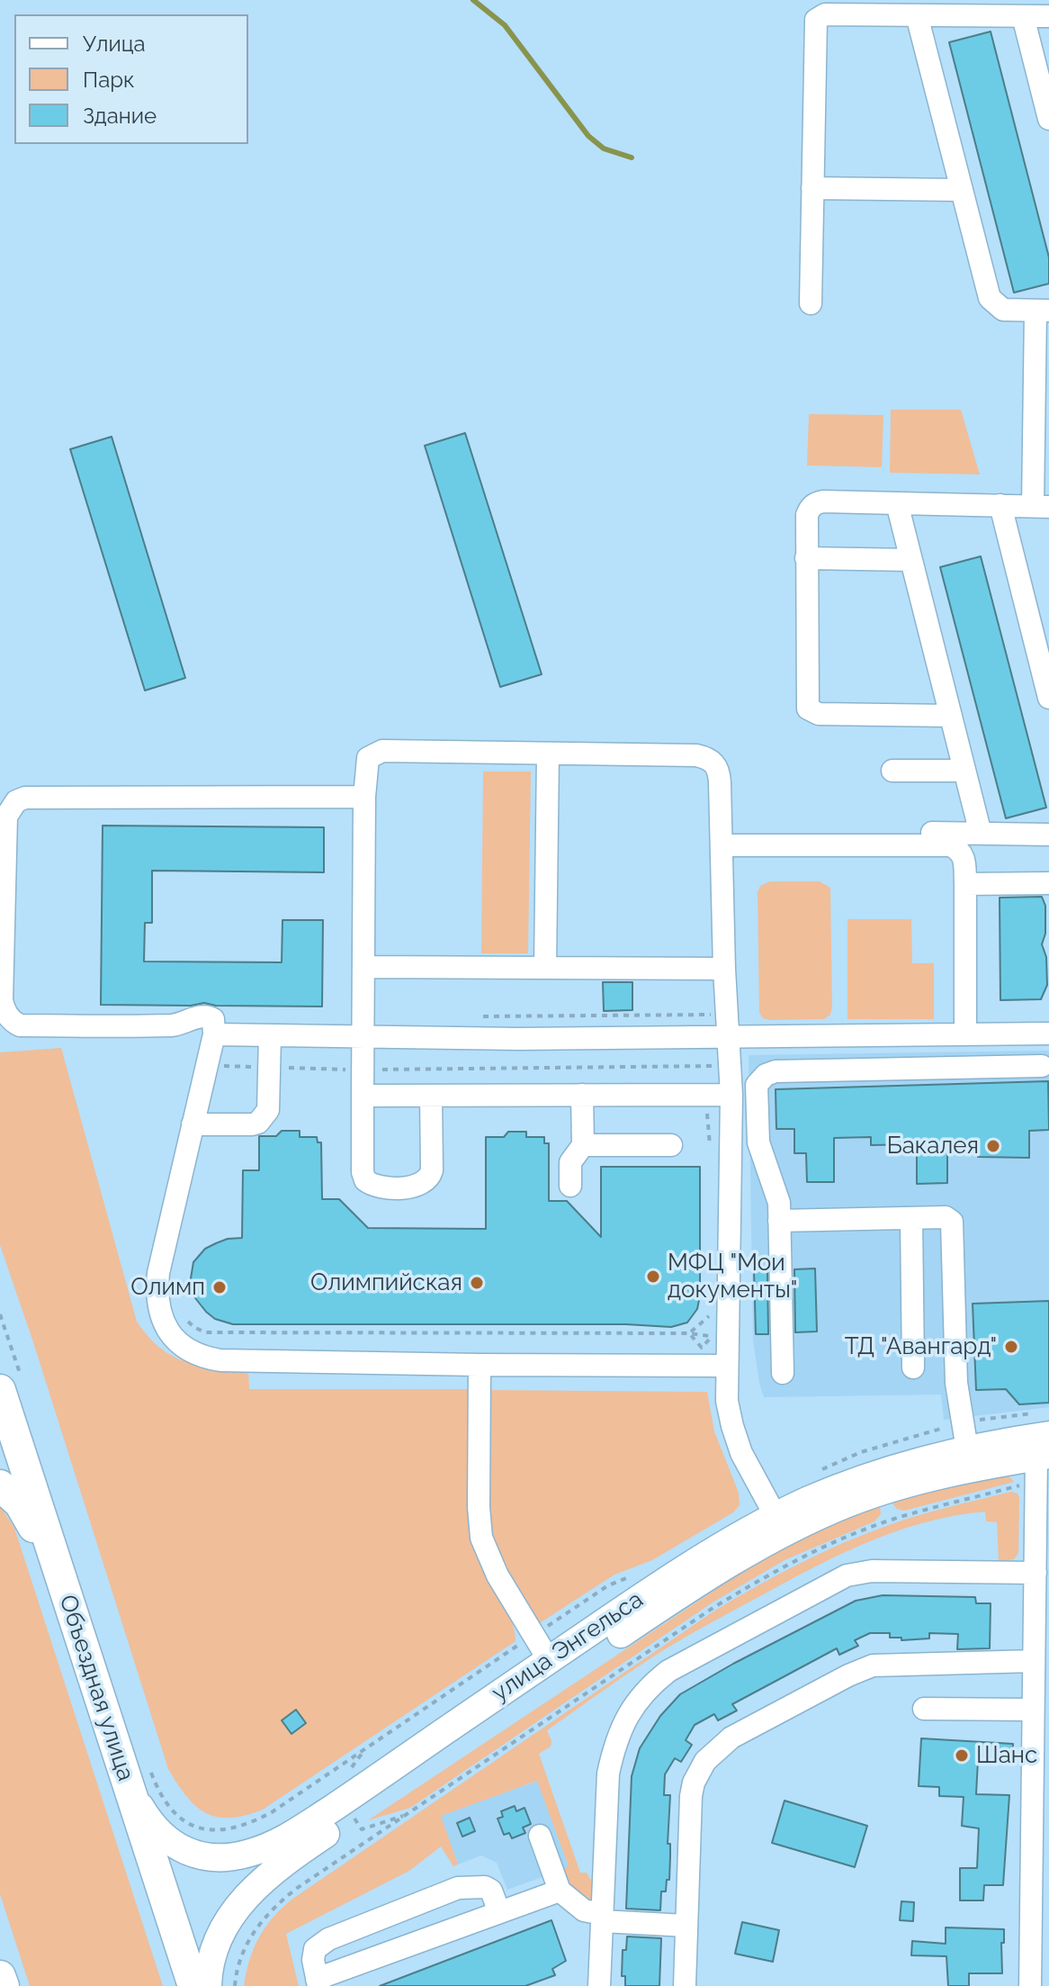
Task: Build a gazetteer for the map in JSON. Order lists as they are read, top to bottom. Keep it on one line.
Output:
{"streets":{"highway":["Объездная улица"],"main road":["улица Энгельса"]},"crossings":[["улица Энгельса","Объездная улица"]],"places":["Бакалея","МФЦ \"Мои документы\"","Олимпийская","Олимп","ТД \"Авангард\"","Шанс"],"legend":["Улица","Парк","Здание"]}
